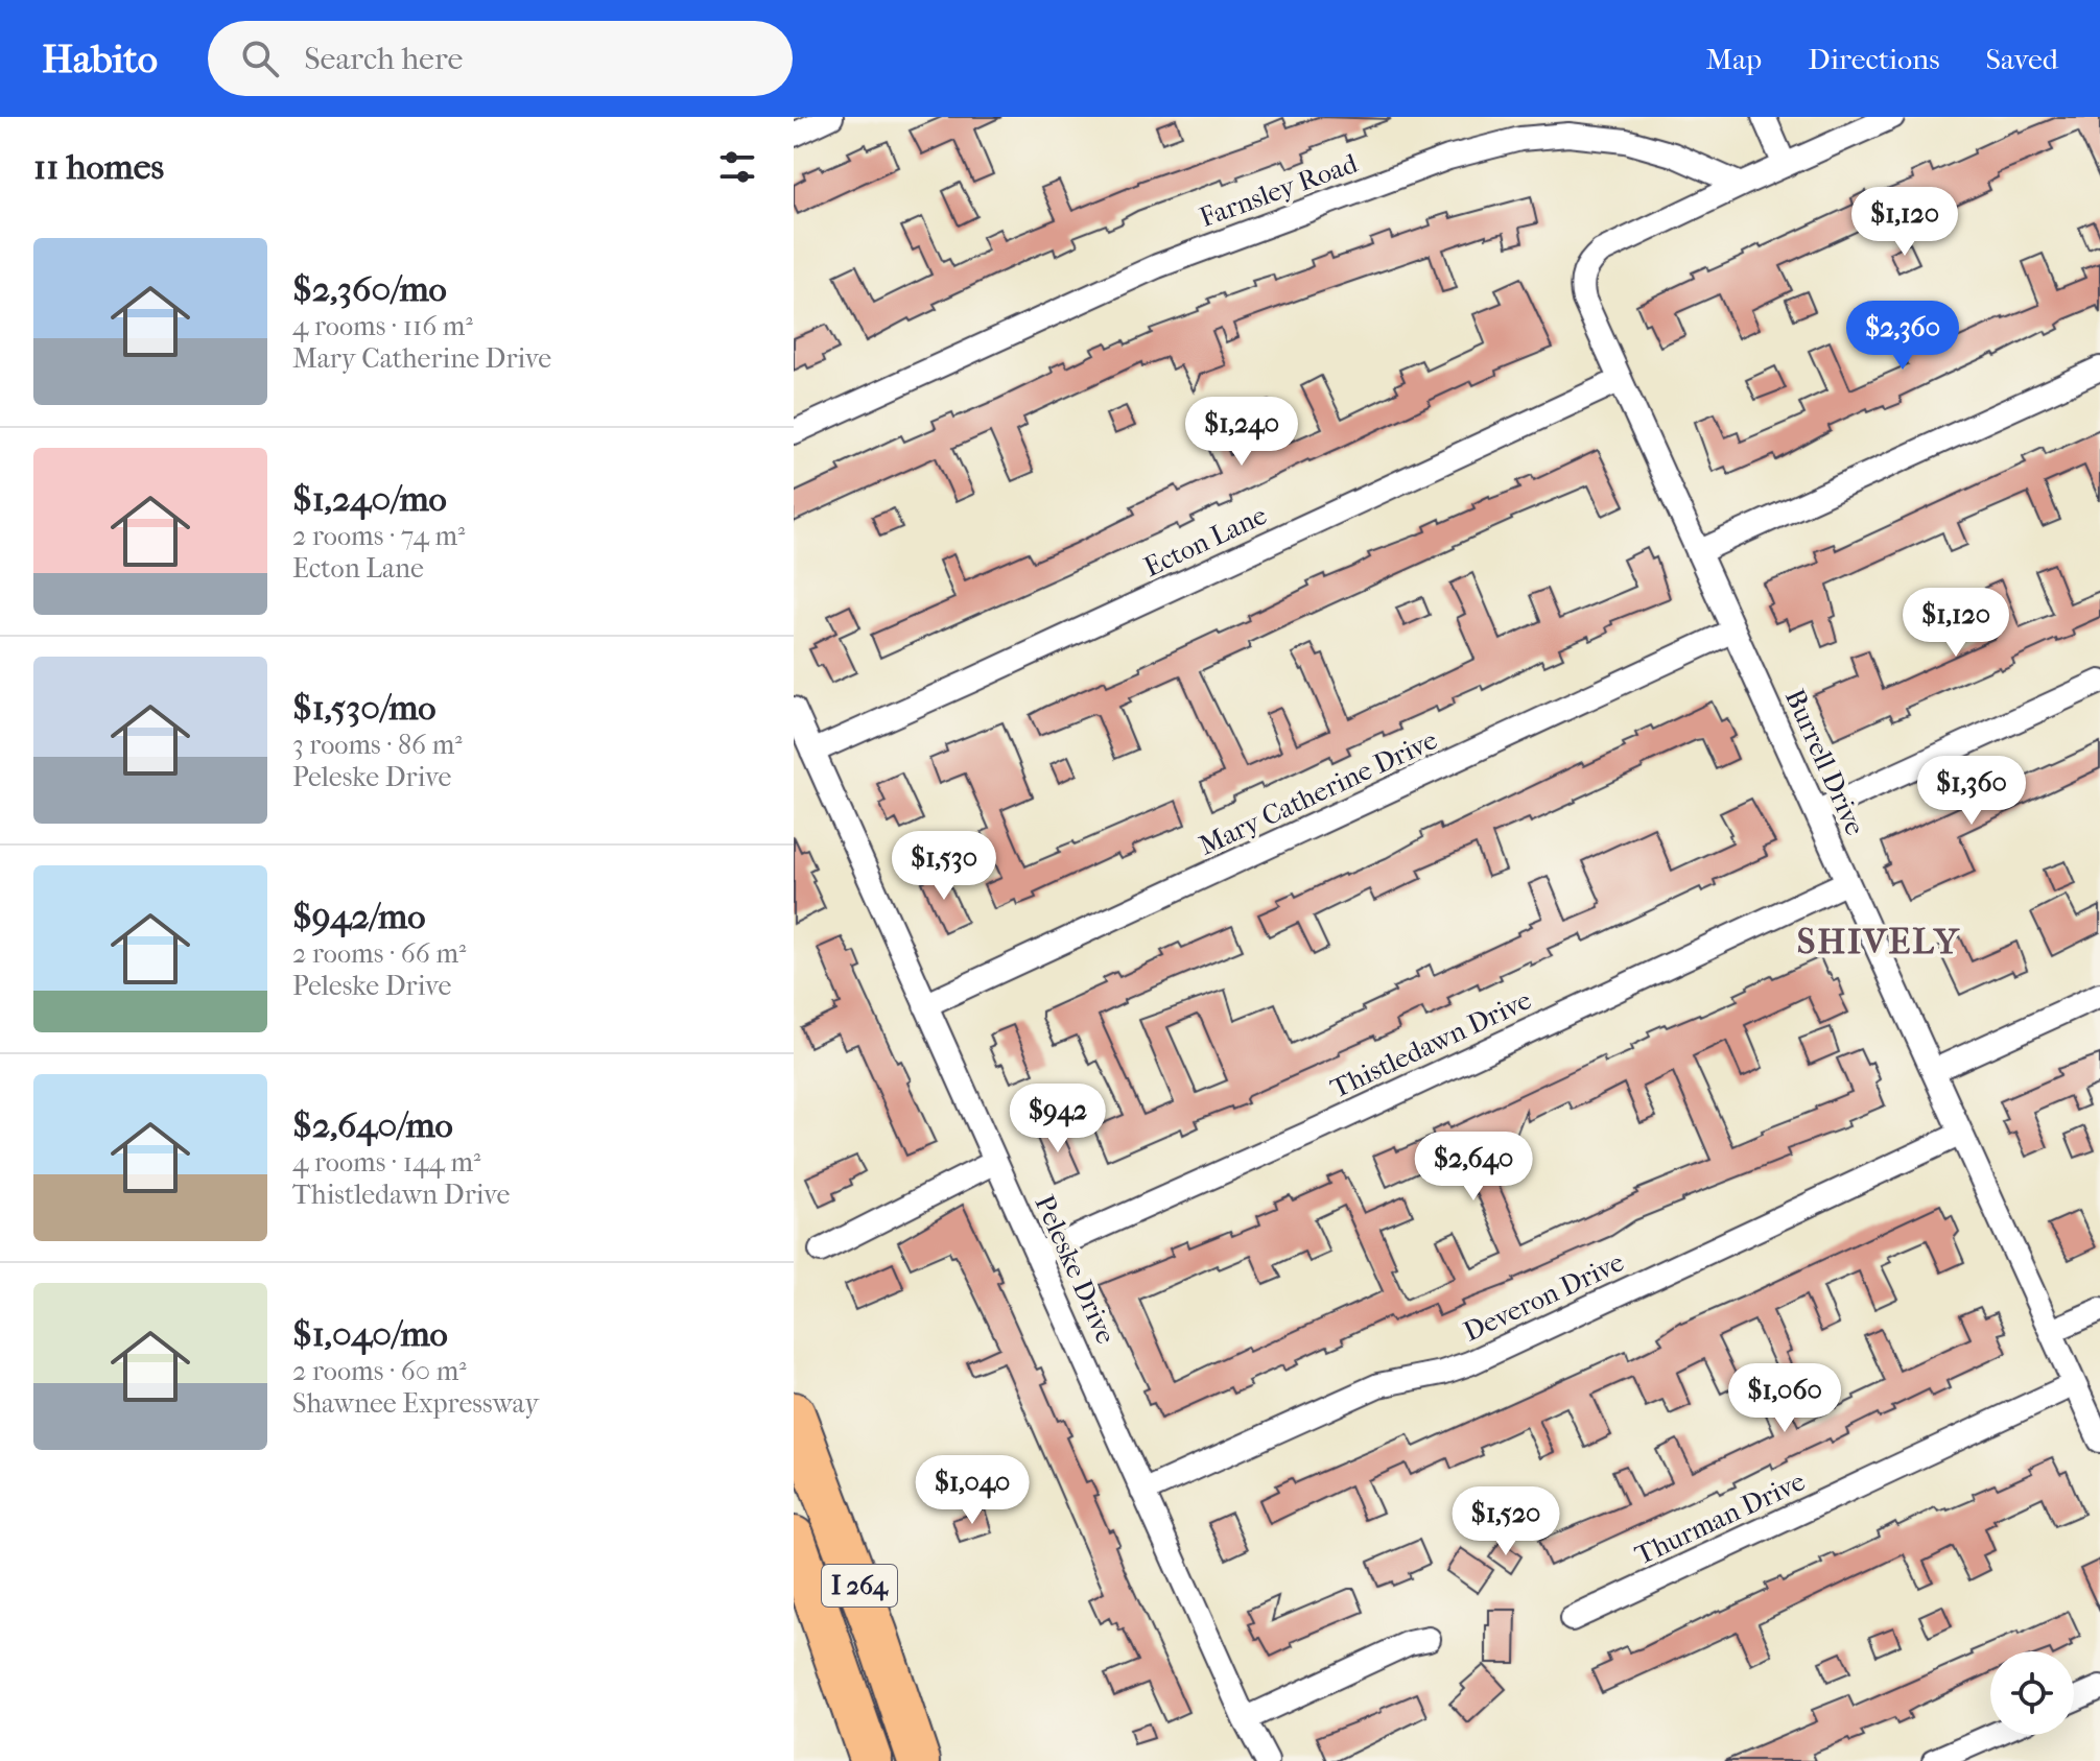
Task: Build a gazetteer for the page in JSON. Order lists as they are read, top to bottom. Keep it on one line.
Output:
{"streets":{"highway":["I 264"],"street":["Farnsley Road","Ecton Lane","Burrell Drive","Mary Catherine Drive","Thistledawn Drive","Peleske Drive","Deveron Drive","Thurman Drive"]},"crossings":[["Farnsley Road","Burrell Drive"],["Ecton Lane","Burrell Drive"],["Ecton Lane","Peleske Drive"],["Burrell Drive","Mary Catherine Drive"],["Burrell Drive","Thistledawn Drive"],["Burrell Drive","Deveron Drive"],["Burrell Drive","Thurman Drive"],["Mary Catherine Drive","Peleske Drive"],["Thistledawn Drive","Peleske Drive"],["Peleske Drive","Deveron Drive"]],"districts":["SHIVELY"],"page":{"header":"Habito","search":"Search here","nav":["Map","Directions","Saved"],"heading":"11 homes","price":["$1,120","$2,360","$1,240","$1,120","$1,360","$1,530","$942","$2,640","$1,060","$1,040","$1,520"],"list":[{"name":"$2,360/mo","note":"4 rooms · 116 m² · Mary Catherine Drive"},{"name":"$1,240/mo","note":"2 rooms · 74 m² · Ecton Lane"},{"name":"$1,530/mo","note":"3 rooms · 86 m² · Peleske Drive"},{"name":"$942/mo","note":"2 rooms · 66 m² · Peleske Drive"},{"name":"$2,640/mo","note":"4 rooms · 144 m² · Thistledawn Drive"},{"name":"$1,040/mo","note":"2 rooms · 60 m² · Shawnee Expressway"}]}}
